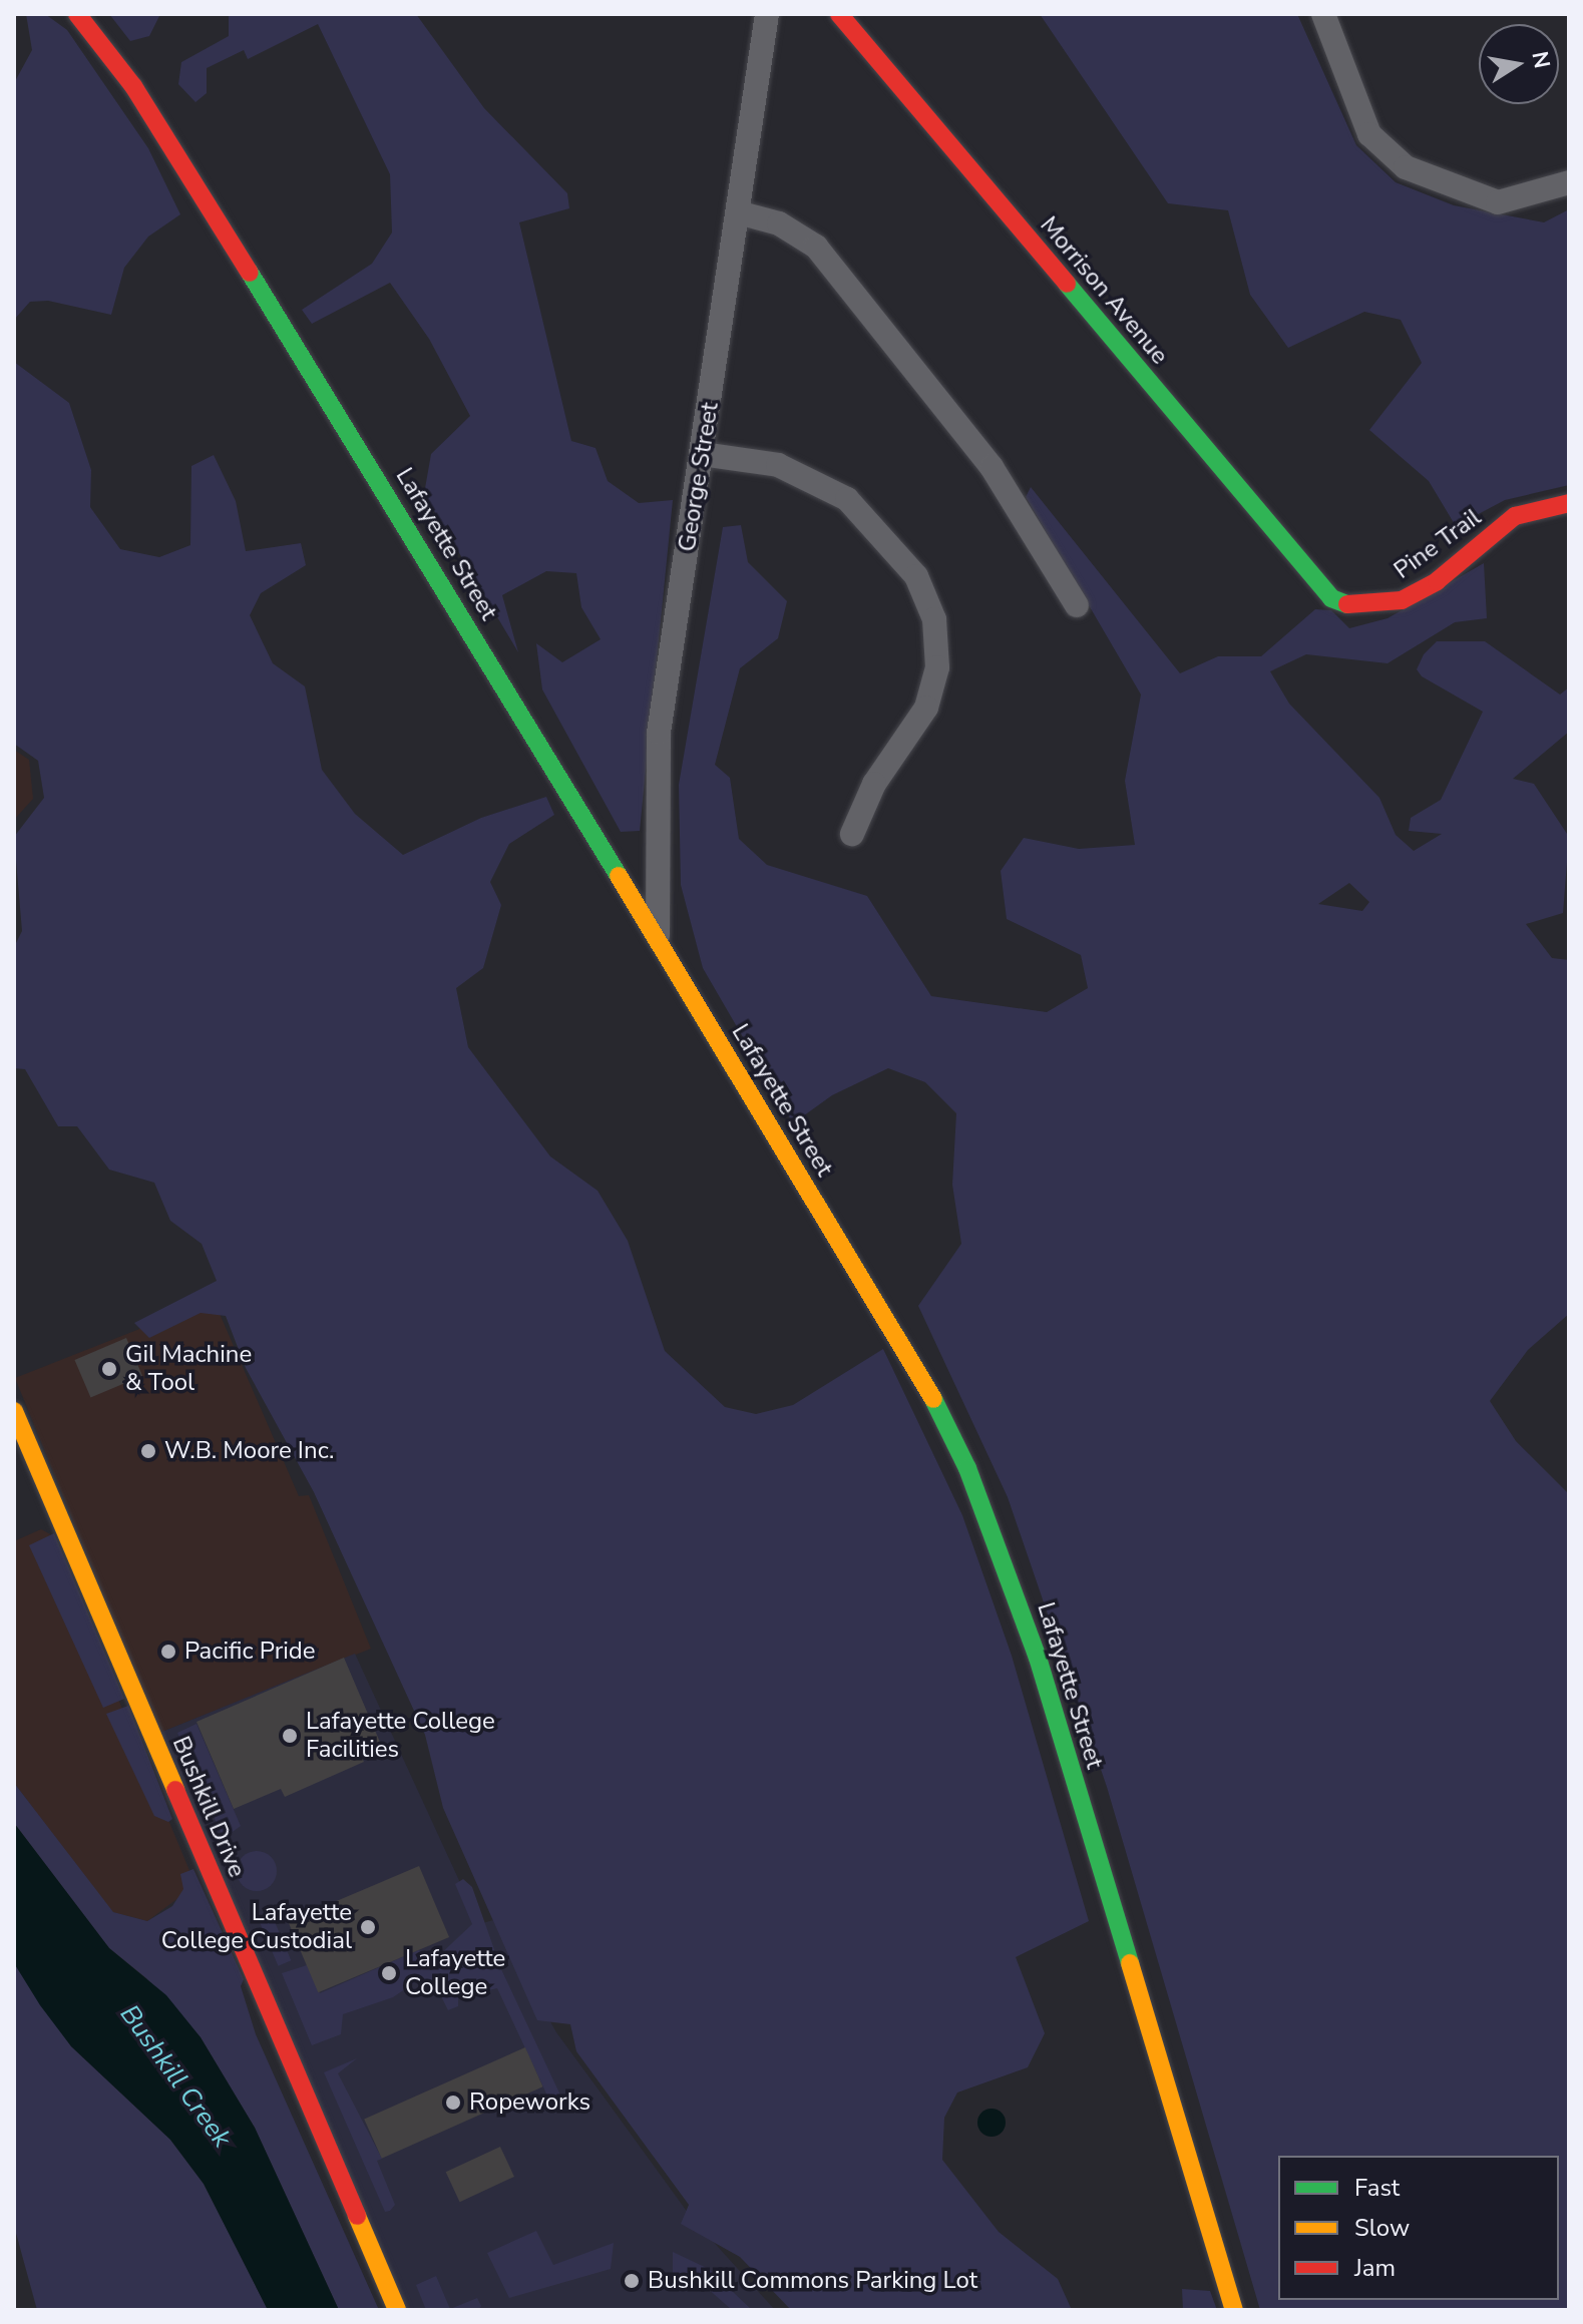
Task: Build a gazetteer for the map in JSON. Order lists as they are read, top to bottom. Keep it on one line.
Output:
{"streets":{"main road":["Morrison Avenue","Lafayette Street","Pine Trail","Bushkill Drive"],"street":["George Street"]},"crossings":[["Morrison Avenue","Pine Trail"],["George Street","Lafayette Street"]],"water":["Bushkill Creek"],"places":["Gil Machine & Tool","W.B. Moore Inc.","Pacific Pride","Lafayette College Facilities","Lafayette College Custodial","Lafayette College","Ropeworks","Bushkill Commons Parking Lot"],"legend":["Fast","Slow","Jam"],"north":"right"}
